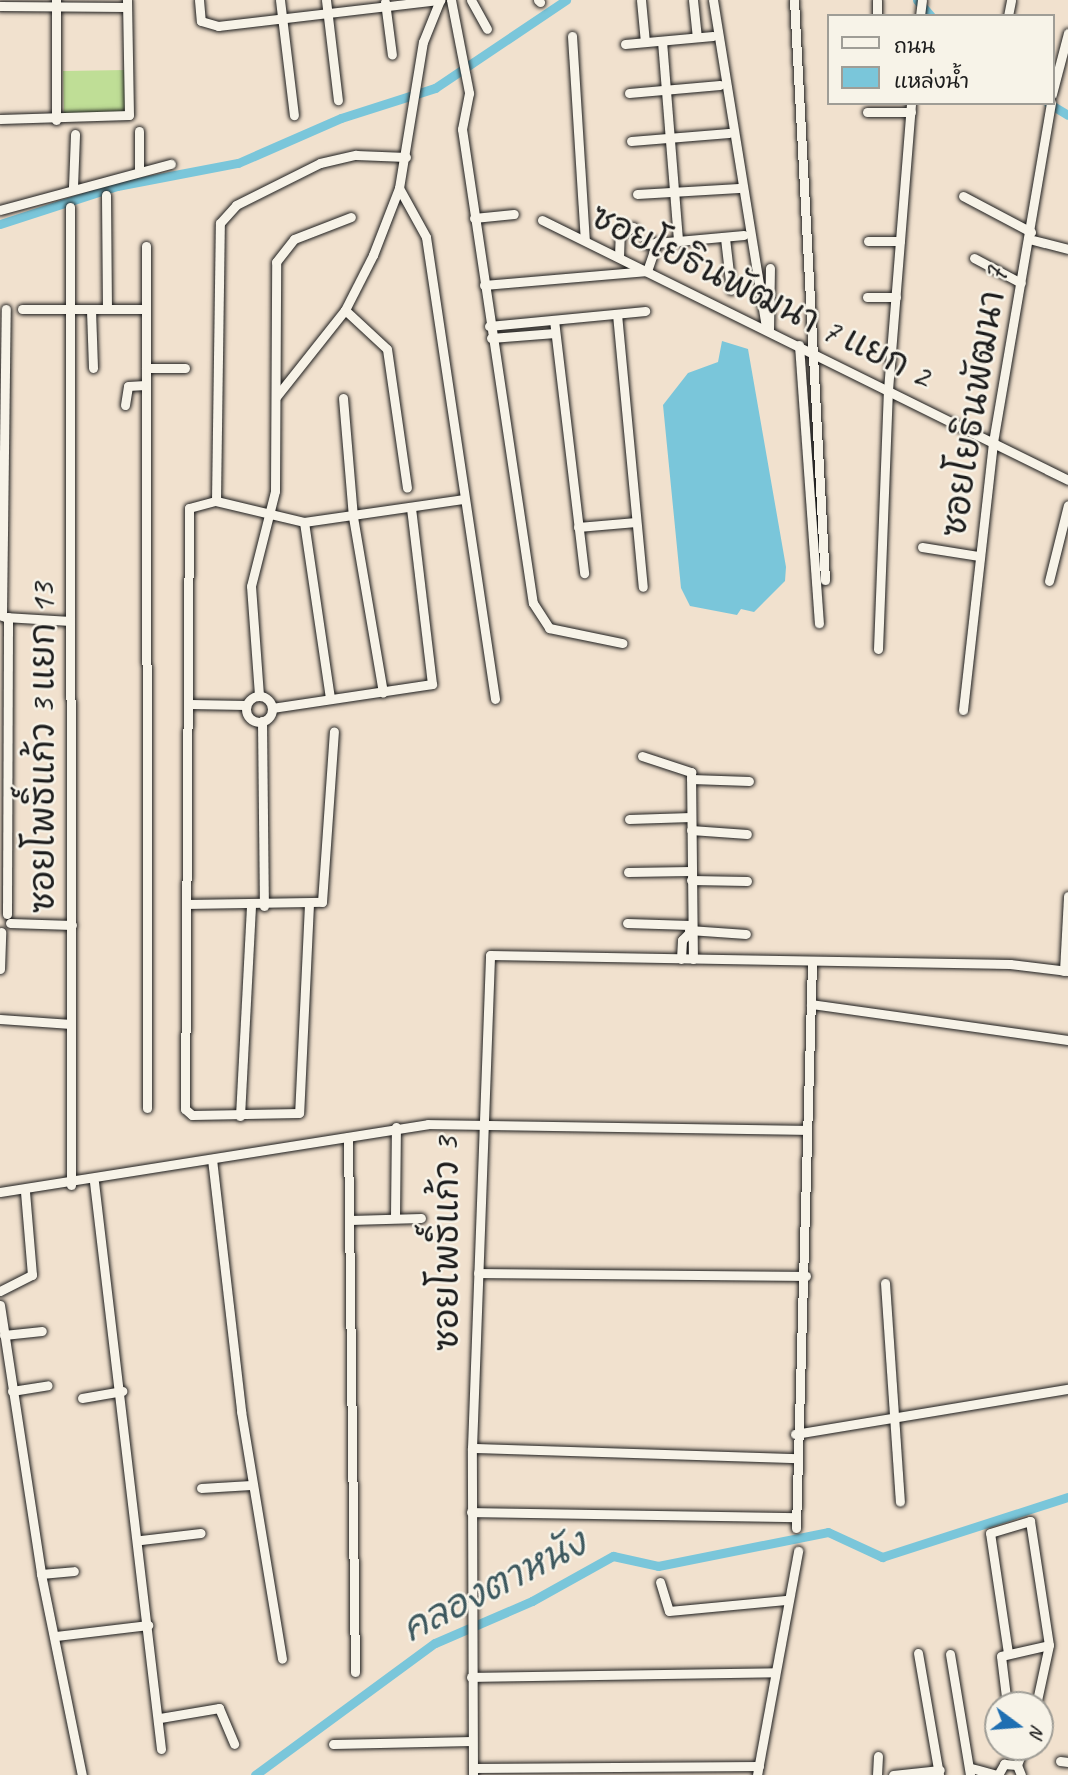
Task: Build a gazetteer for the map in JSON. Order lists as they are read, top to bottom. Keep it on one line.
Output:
{"streets":{"street":["ซอยโยธินพัฒนา 7 แยก 2","ซอยโยธินพัฒนา 7","ซอยโพธิ์แก้ว 3 แยก 13","ซอยโพธิ์แก้ว 3"]},"crossings":[["ซอยโยธินพัฒนา 7 แยก 2","ซอยโยธินพัฒนา 7"],["ซอยโพธิ์แก้ว 3 แยก 13","ซอยโพธิ์แก้ว 3"]],"water":["คลองตาหนัง"],"legend":["ถนน","แหล่งน้ำ"],"north":"right"}
